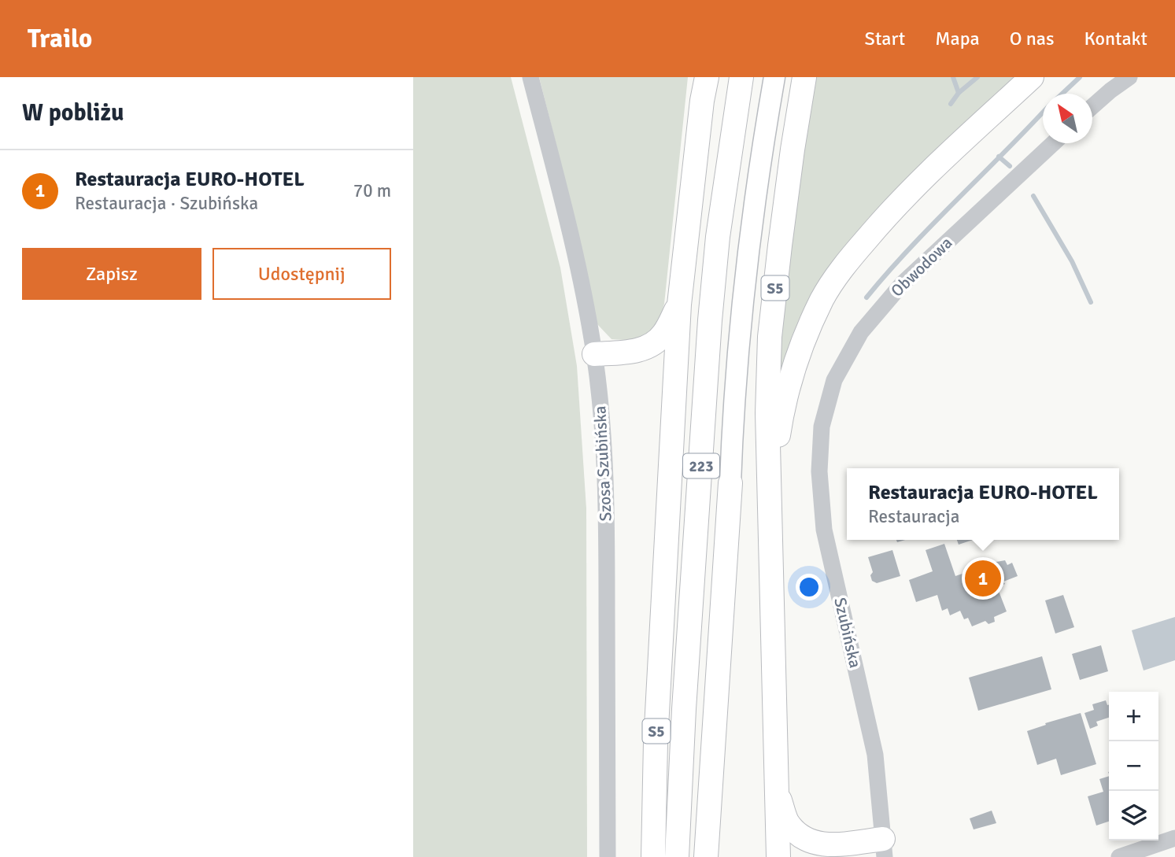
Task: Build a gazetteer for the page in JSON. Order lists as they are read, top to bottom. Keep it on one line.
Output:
{"streets":{"highway":["S5","223"],"street":["Obwodowa","Szosa Szubińska","Szubińska"]},"crossings":[["Obwodowa","Szubińska"]],"north":"top left","page":{"header":"Trailo","nav":["Start","Mapa","O nas","Kontakt"],"heading":"W pobliżu","list":[{"mark":"1","name":"Restauracja EURO-HOTEL","note":"Restauracja · Szubińska","value":"70 m"}],"buttons":["Zapisz","Udostępnij"],"popup":["Restauracja EURO-HOTEL","Restauracja"],"pins":"1","map_buttons":["+","−"]}}
